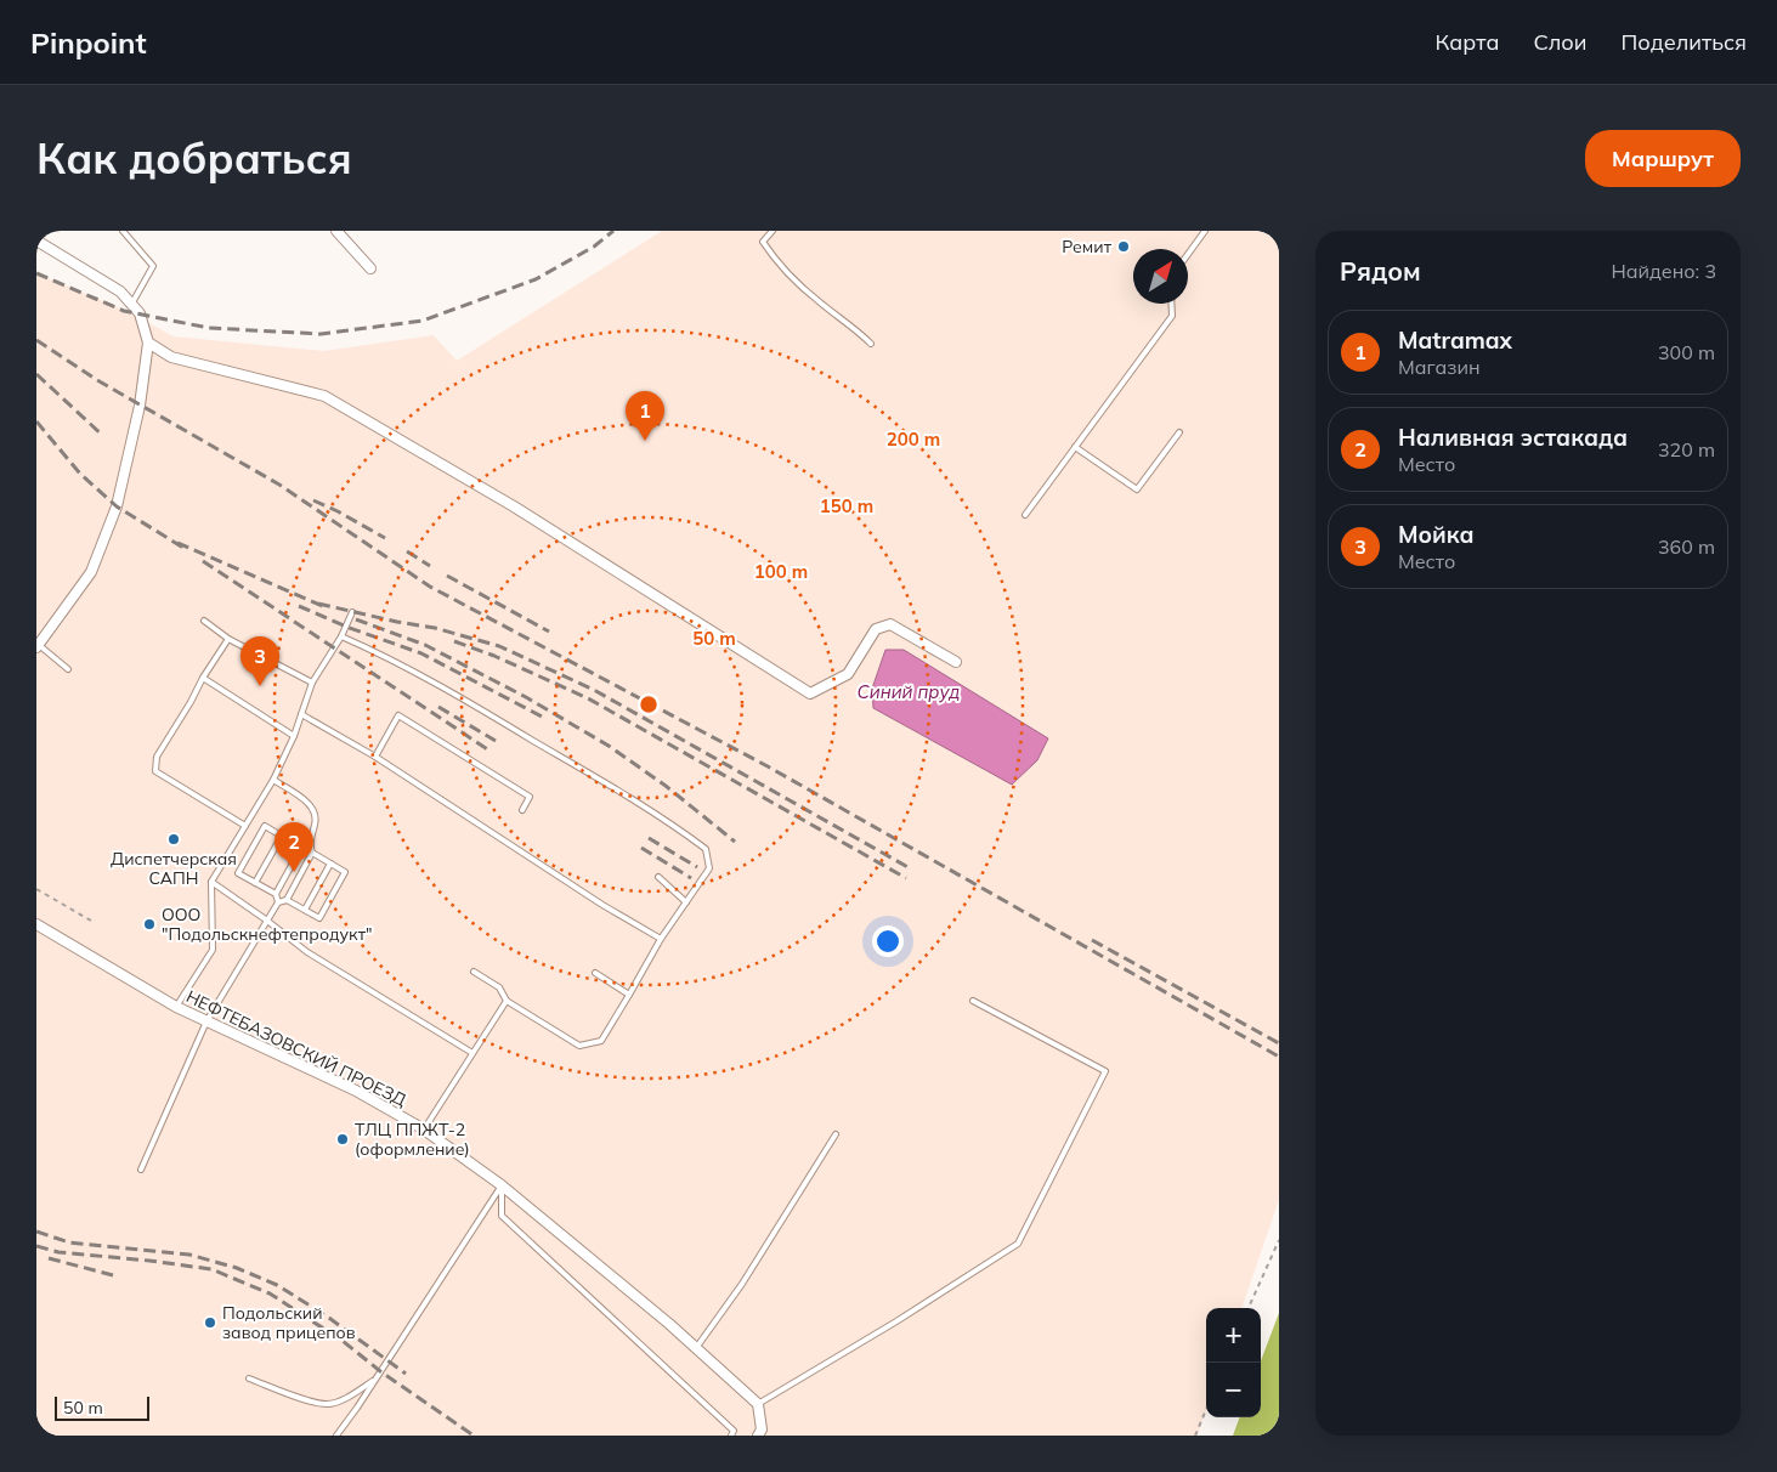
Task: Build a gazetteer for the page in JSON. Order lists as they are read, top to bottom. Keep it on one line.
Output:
{"streets":{"street":["НЕФТЕБАЗОВСКИЙ ПРОЕЗД"]},"water":["Синий пруд"],"places":["Ремит","Диспетчерская САПН","ООО \"Подольскнефтепродукт\"","ТЛЦ ППЖТ-2 (оформление)","Подольский завод прицепов"],"scale_bar":"50 m","north":"top right","page":{"header":"Pinpoint","nav":["Карта","Слои","Поделиться"],"buttons":"Маршрут","title":"Как добраться","heading":["Рядом","Найдено: 3"],"list":[{"mark":"1","name":"Matramax","note":"Магазин","value":"300 m"},{"mark":"2","name":"Наливная эстакада","note":"Место","value":"320 m"},{"mark":"3","name":"Мойка","note":"Место","value":"360 m"}],"pins":["1","3","2"],"map_buttons":["+","−"],"scale":"50 m"},"rings":["200 m","150 m","100 m","50 m"]}
